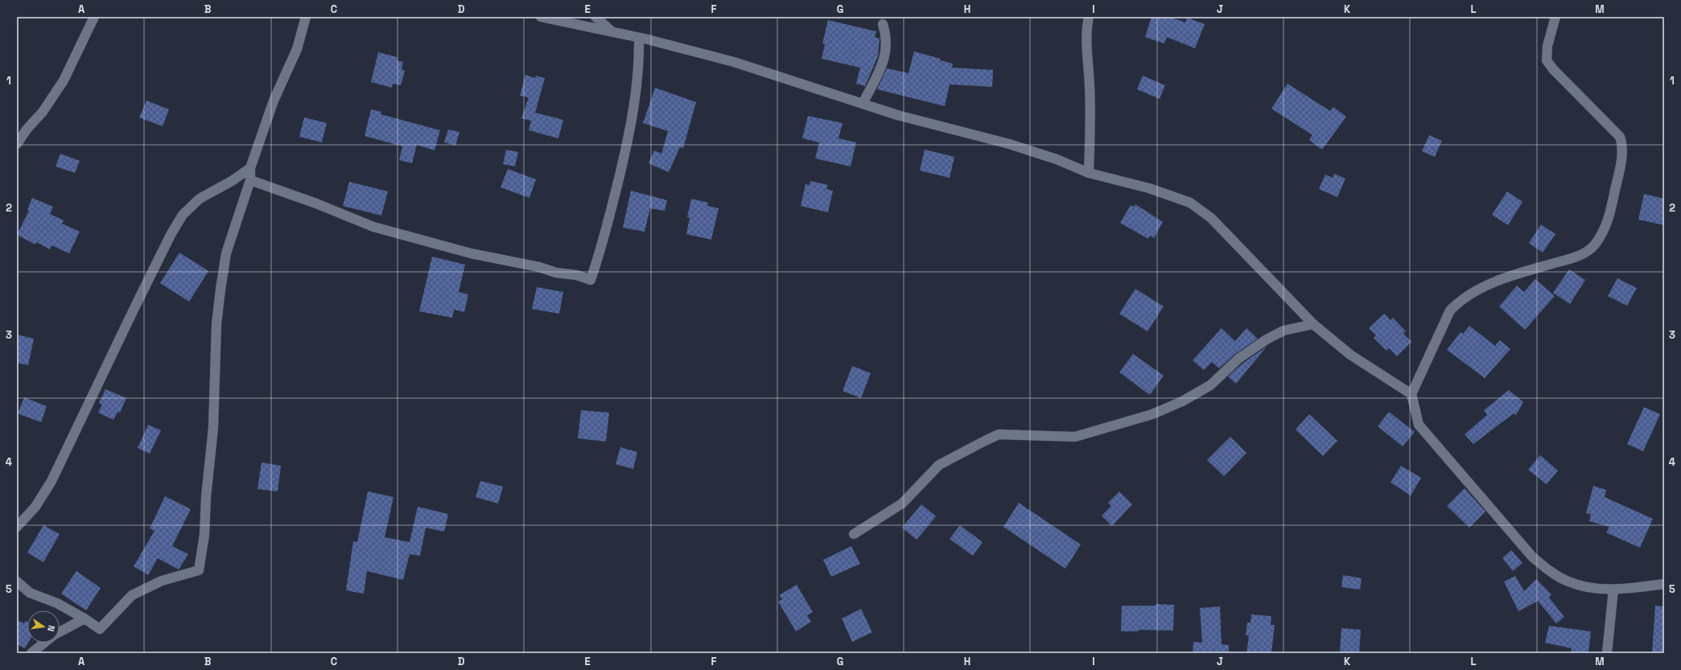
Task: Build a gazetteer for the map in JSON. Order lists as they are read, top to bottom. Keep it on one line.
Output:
{"north":"right","grid":{"columns":["A","B","C","D","E","F","G","H","I","J","K","L","M"],"rows":["1","2","3","4","5"]}}
